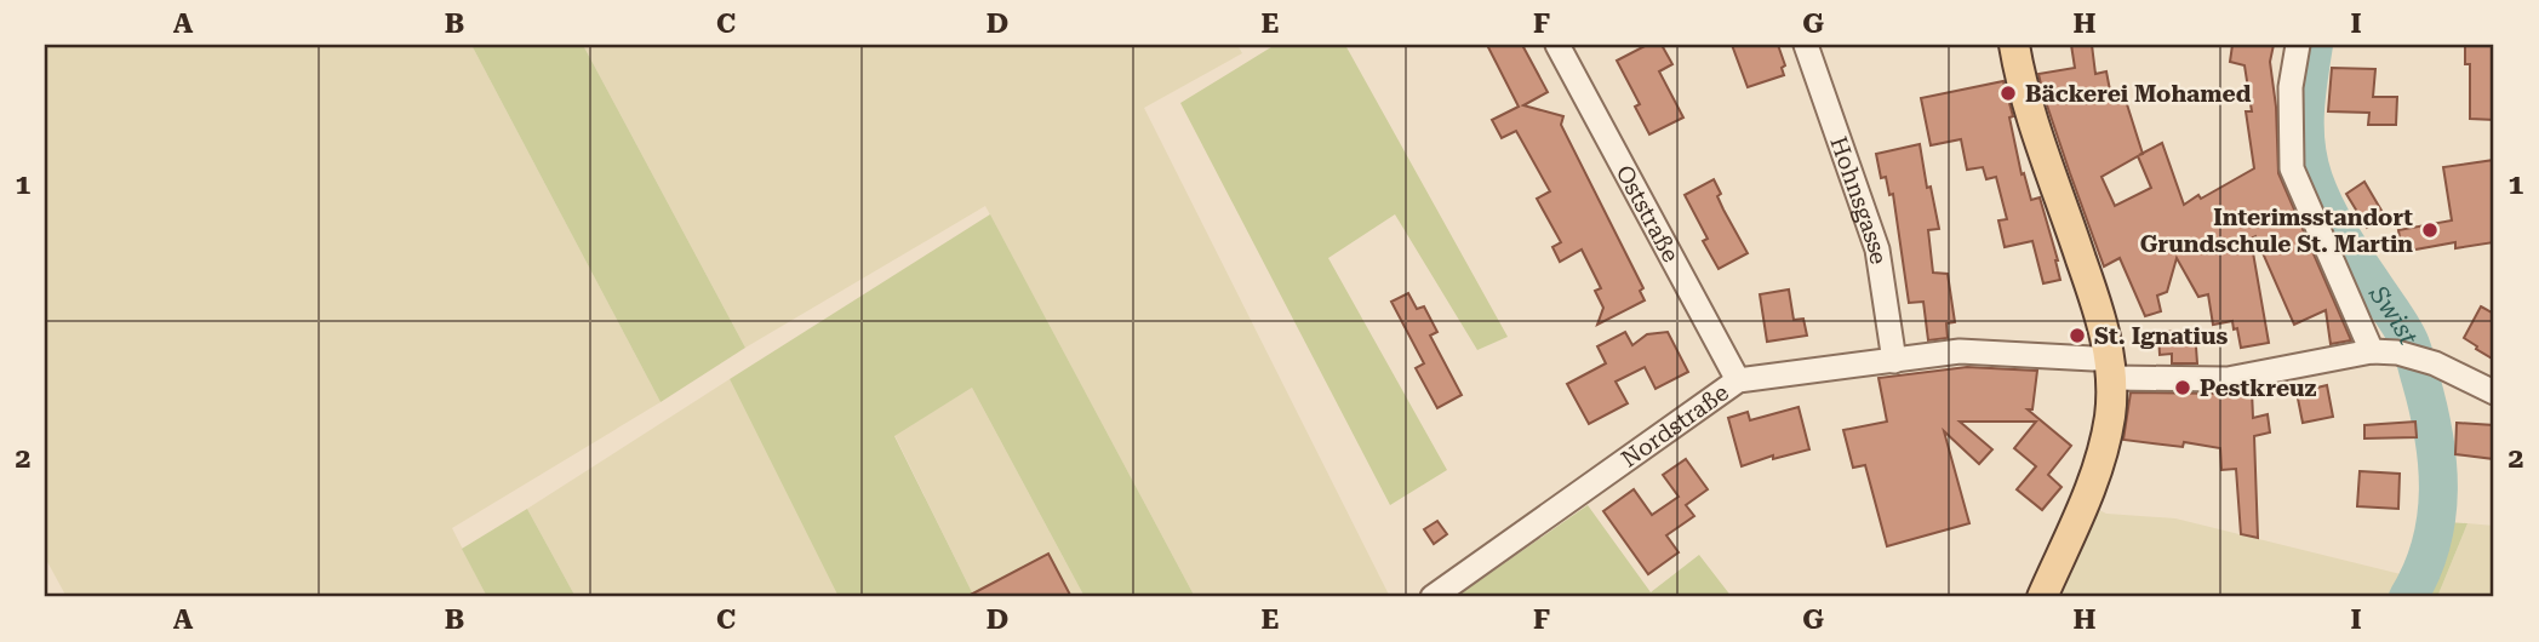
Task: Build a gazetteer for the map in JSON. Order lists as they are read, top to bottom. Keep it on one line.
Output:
{"streets":{"street":["Hohnsgasse","Oststraße","Nordstraße"]},"crossings":[["Hohnsgasse","Nordstraße"],["Oststraße","Nordstraße"]],"water":["Swist"],"places":["Bäckerei Mohamed","Interimsstandort Grundschule St. Martin","St. Ignatius","Pestkreuz"],"grid":{"columns":["A","B","C","D","E","F","G","H","I"],"rows":["1","2"]}}
